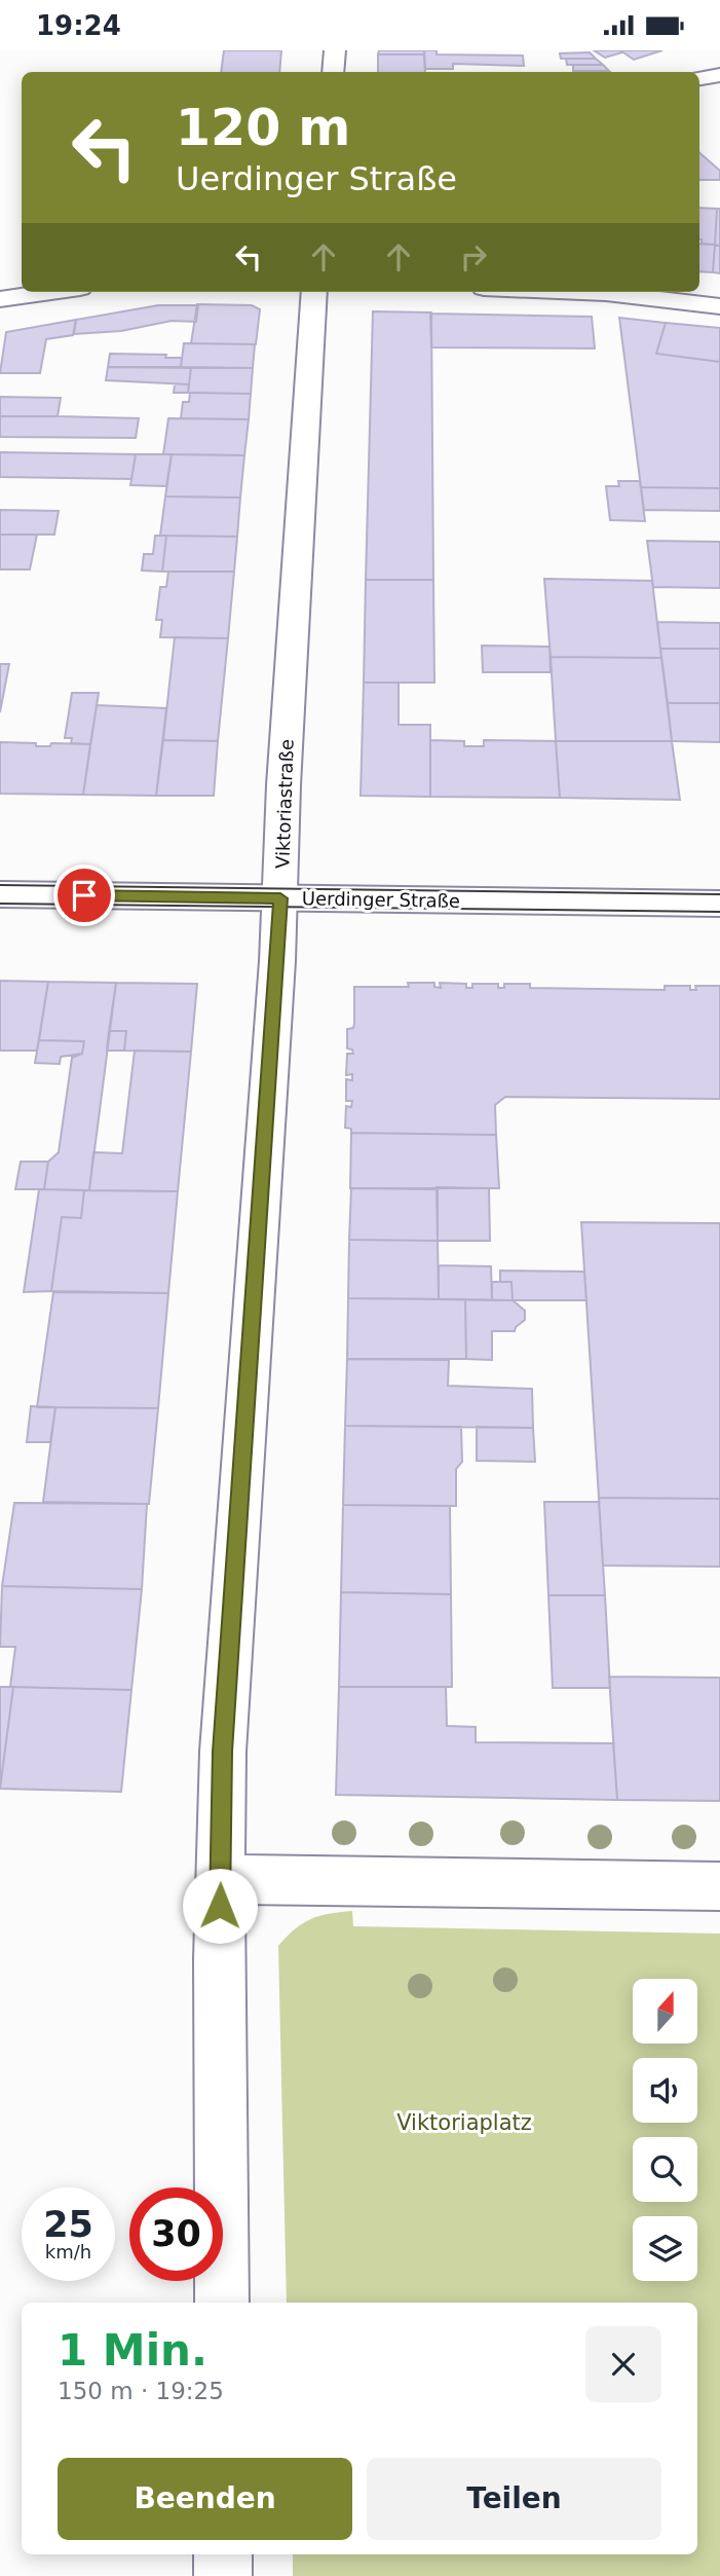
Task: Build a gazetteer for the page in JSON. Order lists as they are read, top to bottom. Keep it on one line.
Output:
{"streets":{"street":["Viktoriastraße","Uerdinger Straße"]},"crossings":[["Viktoriastraße","Uerdinger Straße"]],"parks":["Viktoriaplatz"],"north":"top","page":{"status":"19:24","turn":["120 m","Uerdinger Straße"],"speed":"25 km/h","limit":"30","heading":["1 Min.","150 m · 19:25"],"buttons":["Beenden","Teilen"]}}
